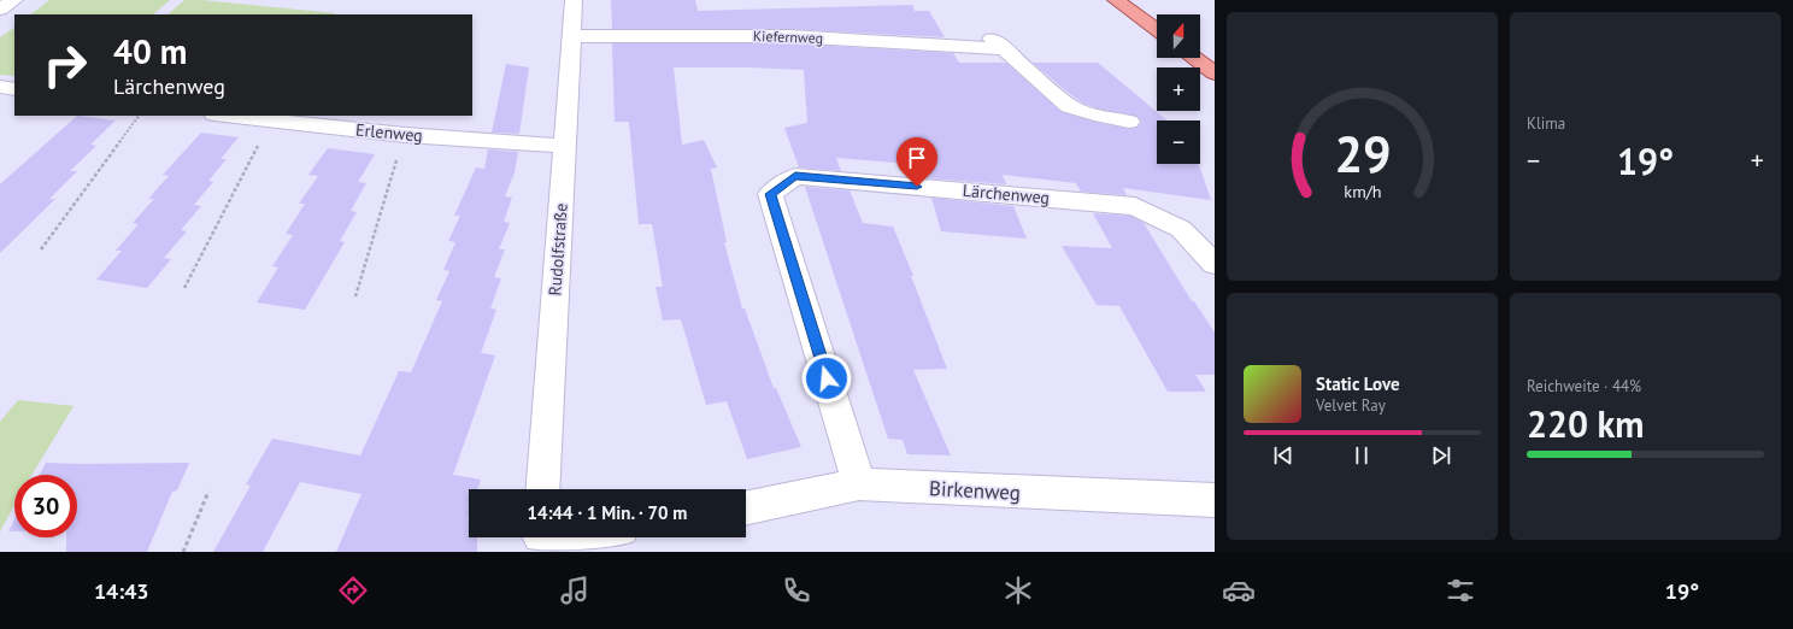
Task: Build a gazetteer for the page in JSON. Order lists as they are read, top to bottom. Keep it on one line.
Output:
{"streets":{"street":["Kiefernweg","Erlenweg","Lärchenweg","Rudolfstraße","Birkenweg"]},"crossings":[["Kiefernweg","Rudolfstraße"],["Erlenweg","Rudolfstraße"],["Lärchenweg","Birkenweg"]],"north":"top","page":{"tile":["Klima",["Reichweite · 44%","220 km"]],"map_buttons":["+","−"],"turn":["40 m","Lärchenweg"],"heat":["−","19°","+"],"song":["Static Love","Velvet Ray"],"limit":"30","trip":"14:44 · 1 Min. · 70 m","tabs":["14:43","19°"],"gauge":["29","km/h"]}}
